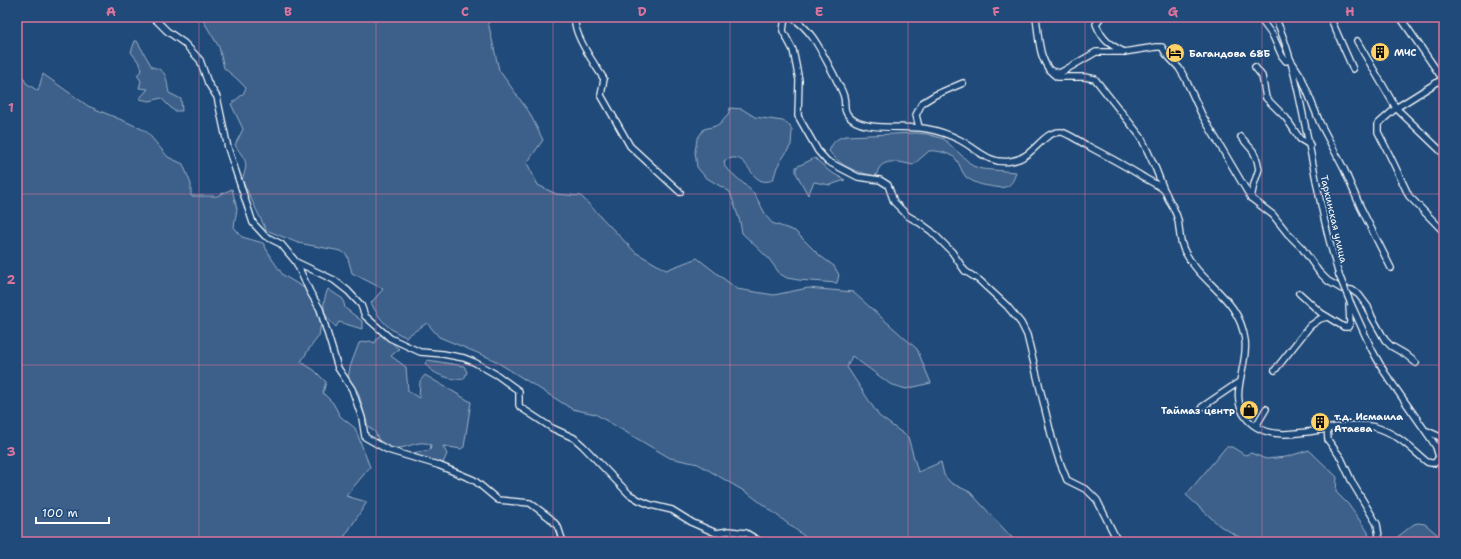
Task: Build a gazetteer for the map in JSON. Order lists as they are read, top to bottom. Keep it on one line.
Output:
{"streets":{"street":["Таркинская улица"]},"places":{"building":["МЧС","т.д. Исмаила Атаева"],"hotel":["Багандова 68Б"],"shop":["Таймаз центр"]},"scale_bar":"100 m","grid":{"columns":["A","B","C","D","E","F","G","H"],"rows":["1","2","3"]}}
